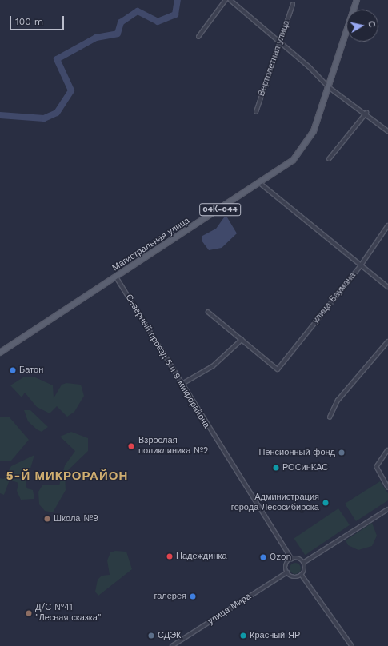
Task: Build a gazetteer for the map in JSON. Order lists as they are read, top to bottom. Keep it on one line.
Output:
{"streets":{"main road":["04К-044","Магистральная улица"],"street":["Вертолетная улица","улица Баумана","Северный проезд 5 и 9 микрорайона","улица Мира"]},"crossings":[["Магистральная улица","Северный проезд 5 и 9 микрорайона"],["Северный проезд 5 и 9 микрорайона","улица Мира"]],"districts":["5-Й МИКРОРАЙОН"],"places":["Батон","Взрослая поликлиника №2","Пенсионный фонд","РОСинКАС","Администрация города Лесосибирска","Школа №9","Надеждинка","Ozon","галерея","Д/С №41 \"Лесная сказка\"","СДЭК","Красный ЯР"],"scale_bar":"100 m","north":"right"}
